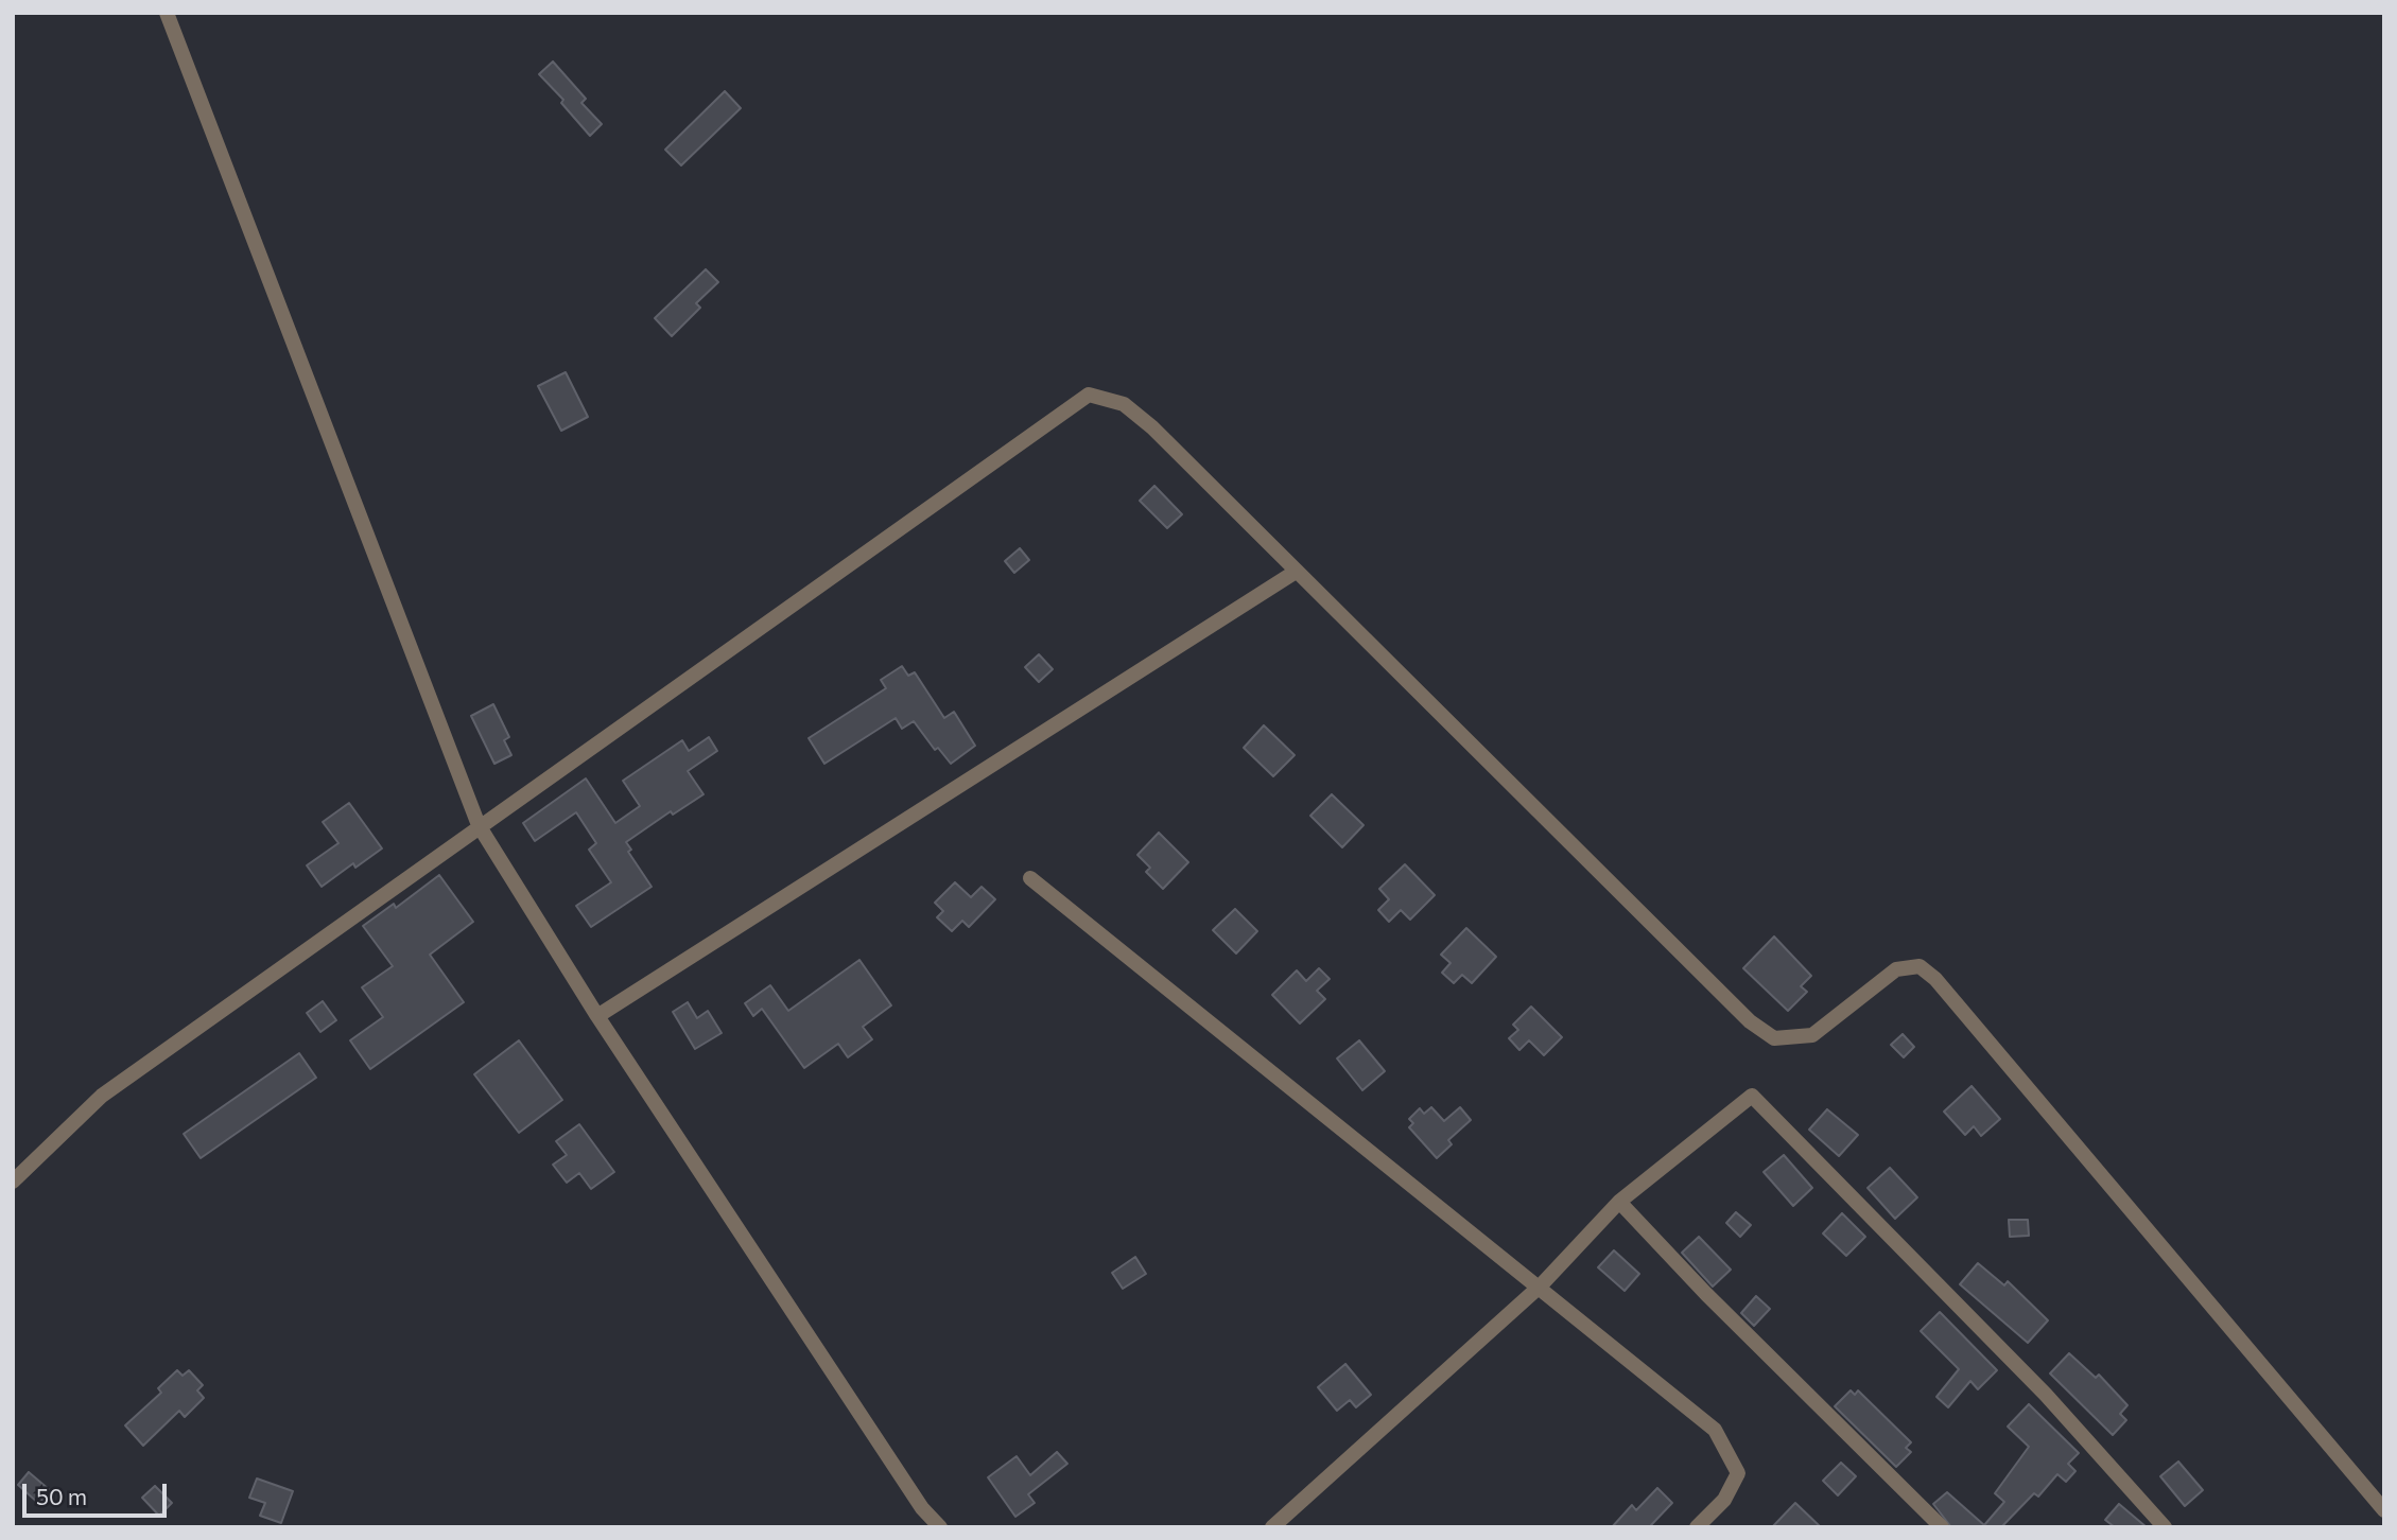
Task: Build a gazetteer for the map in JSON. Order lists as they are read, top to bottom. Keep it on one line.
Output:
{"scale_bar":"50 m"}
